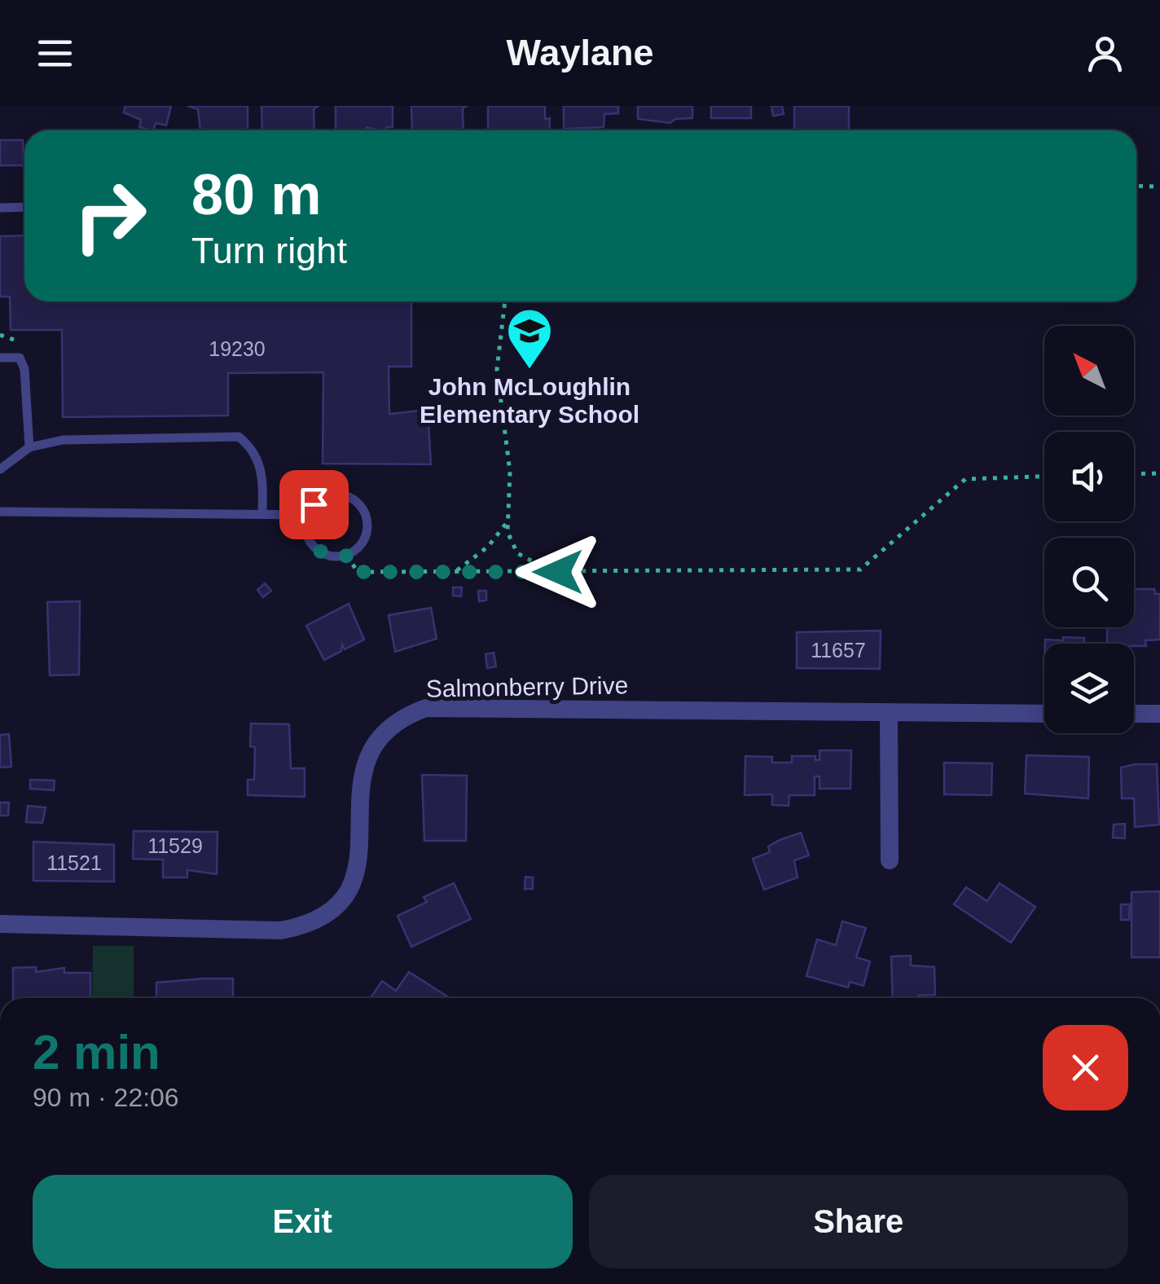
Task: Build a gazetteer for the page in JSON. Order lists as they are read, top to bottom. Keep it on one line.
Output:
{"streets":{"street":["Salmonberry Drive"]},"places":{"school or university":["John McLoughlin Elementary School"]},"house_numbers":["19230","11657","11529","11521"],"north":"top left","page":{"header":"Waylane","turn":["80 m","Turn right"],"heading":["2 min","90 m · 22:06"],"buttons":["Exit","Share"]}}
